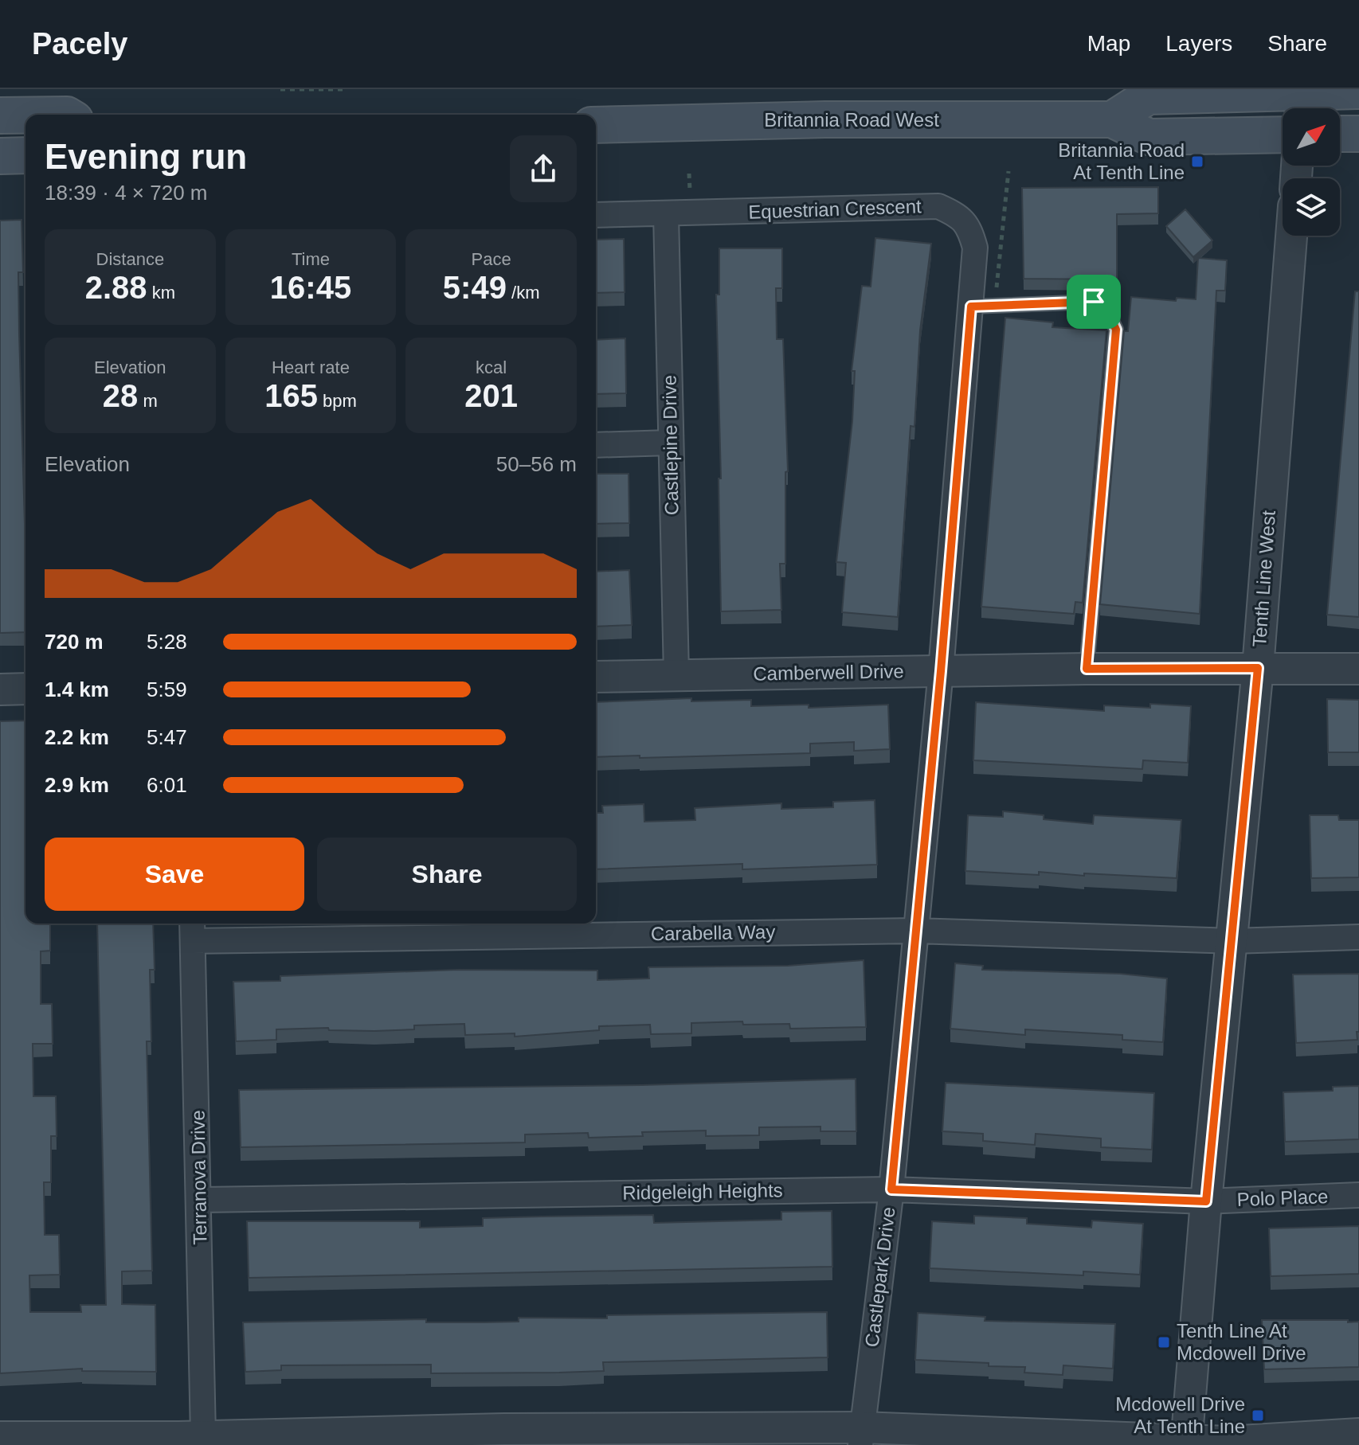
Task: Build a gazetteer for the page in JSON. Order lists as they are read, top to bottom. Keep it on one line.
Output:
{"streets":{"main road":["Britannia Road West"],"street":["Equestrian Crescent","Castlepine Drive","Tenth Line West","Camberwell Drive","Carabella Way","Terranova Drive","Ridgeleigh Heights","Polo Place","Castlepark Drive"]},"crossings":[["Equestrian Crescent","Castlepine Drive"],["Equestrian Crescent","Camberwell Drive"],["Equestrian Crescent","Castlepark Drive"],["Castlepine Drive","Camberwell Drive"],["Tenth Line West","Camberwell Drive"],["Tenth Line West","Carabella Way"],["Tenth Line West","Ridgeleigh Heights"],["Tenth Line West","Polo Place"],["Camberwell Drive","Castlepark Drive"],["Carabella Way","Terranova Drive"],["Carabella Way","Castlepark Drive"],["Terranova Drive","Ridgeleigh Heights"],["Ridgeleigh Heights","Polo Place"],["Ridgeleigh Heights","Castlepark Drive"]],"places":{"transit":["Britannia Road At Tenth Line","Tenth Line At Mcdowell Drive","Mcdowell Drive At Tenth Line"]},"north":"top right","page":{"header":"Pacely","nav":["Map","Layers","Share"],"heading":["Evening run","18:39 · 4 × 720 m"],"stats":[["Distance","2.88 km"],["Time","16:45"],["Pace","5:49 /km"],["Elevation","28 m"],["Heart rate","165 bpm"],["kcal","201"]],"chart":["Elevation","50–56 m"],"list":[{"name":"720 m","note":"5:28"},{"name":"1.4 km","note":"5:59"},{"name":"2.2 km","note":"5:47"},{"name":"2.9 km","note":"6:01"}],"buttons":["Save","Share"]}}
